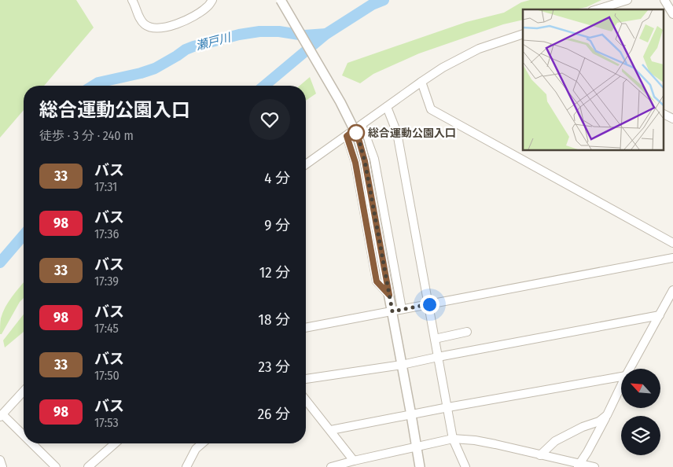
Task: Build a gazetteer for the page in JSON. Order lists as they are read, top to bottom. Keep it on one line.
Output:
{"water":["瀬戸川"],"places":["総合運動公園入口"],"lines":["bus line 33"],"north":"top left","page":{"heading":["総合運動公園入口","徒歩 · 3 分 · 240 m"],"list":[{"mark":"33","name":"バス","note":"17:31","value":"4 分"},{"mark":"98","name":"バス","note":"17:36","value":"9 分"},{"mark":"33","name":"バス","note":"17:39","value":"12 分"},{"mark":"98","name":"バス","note":"17:45","value":"18 分"},{"mark":"33","name":"バス","note":"17:50","value":"23 分"},{"mark":"98","name":"バス","note":"17:53","value":"26 分"}]}}
